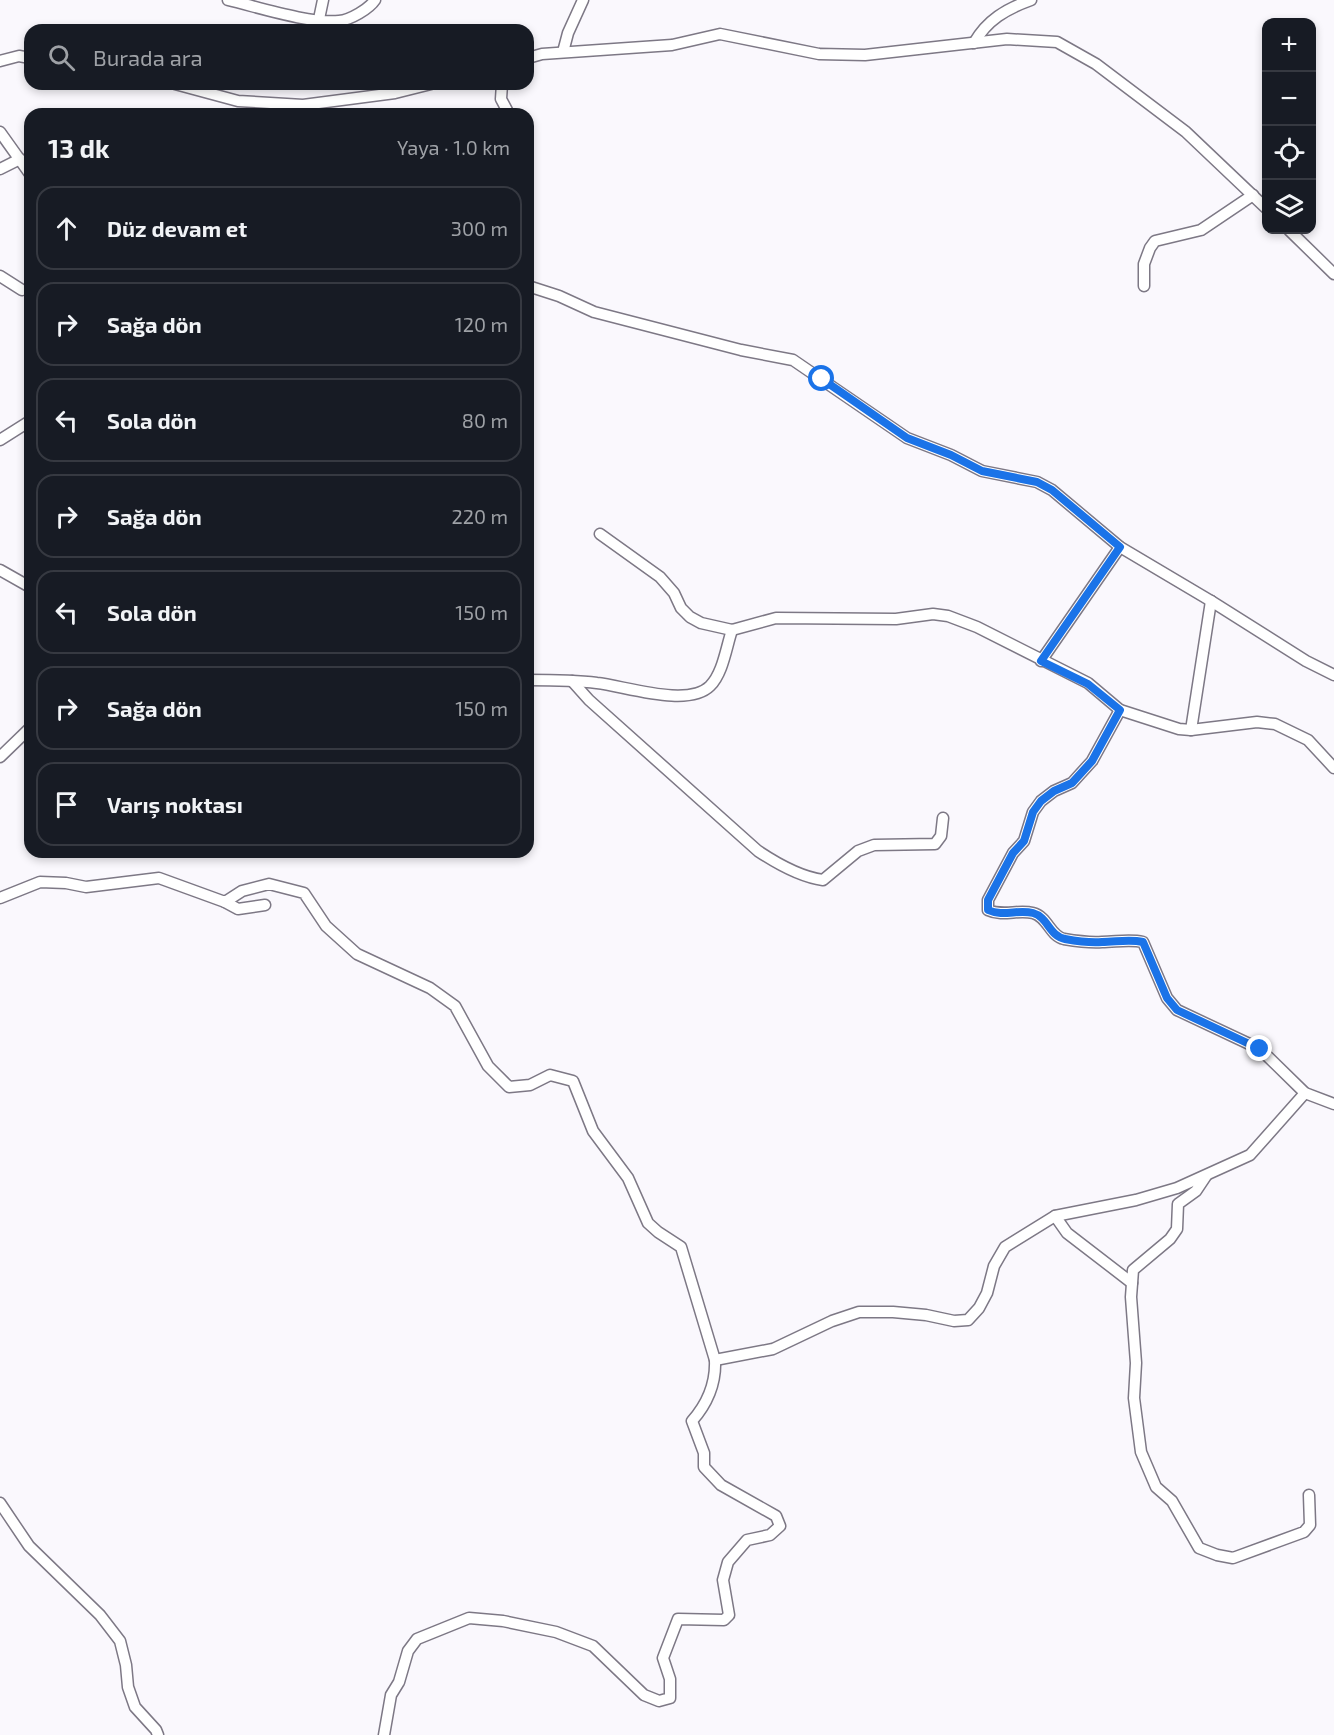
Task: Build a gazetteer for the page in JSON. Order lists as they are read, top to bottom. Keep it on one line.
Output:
{"page":{"map_buttons":["+","−"],"search":"Burada ara","heading":["13 dk","Yaya · 1.0 km"],"list":[["Düz devam et","300 m"],["Sağa dön","120 m"],["Sola dön","80 m"],["Sağa dön","220 m"],["Sola dön","150 m"],["Sağa dön","150 m"],"Varış noktası"]}}
